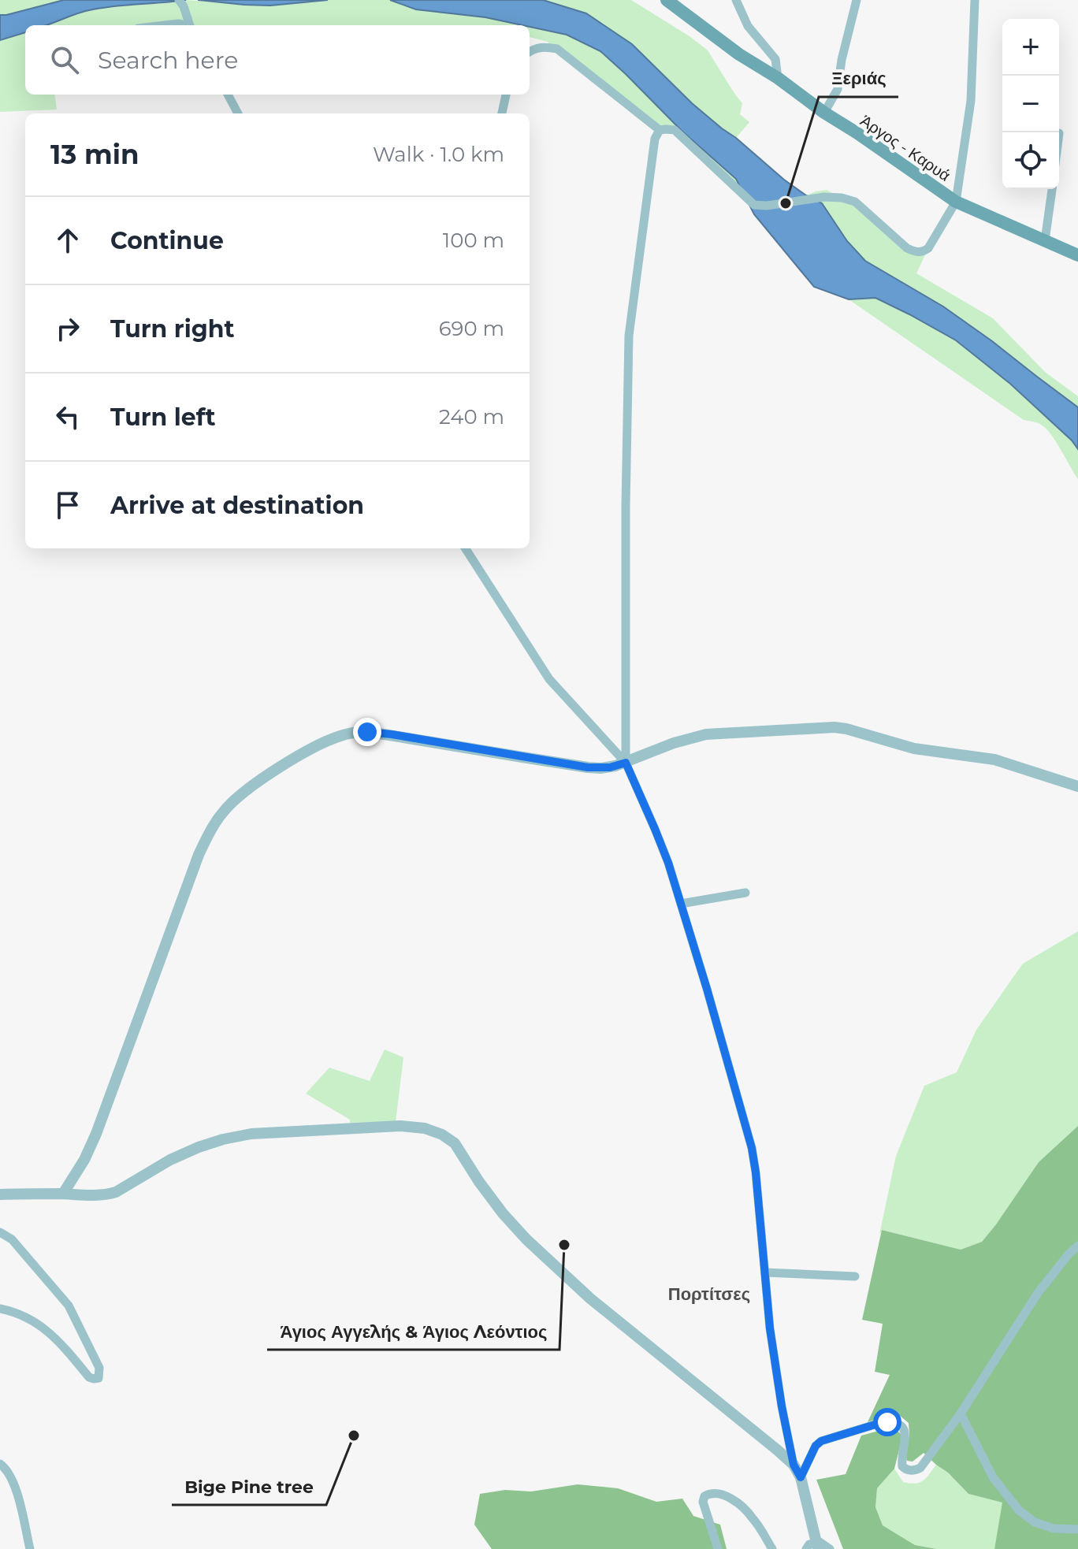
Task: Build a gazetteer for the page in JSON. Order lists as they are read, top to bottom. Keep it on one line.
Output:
{"streets":{"main road":["Άργος - Καρυά"]},"districts":["Πορτίτσες"],"places":["Ξεριάς","Άγιος Αγγελής & Άγιος Λεόντιος","Bige Pine tree"],"page":{"map_buttons":["+","−"],"search":"Search here","heading":["13 min","Walk · 1.0 km"],"list":[["Continue","100 m"],["Turn right","690 m"],["Turn left","240 m"],"Arrive at destination"]}}
